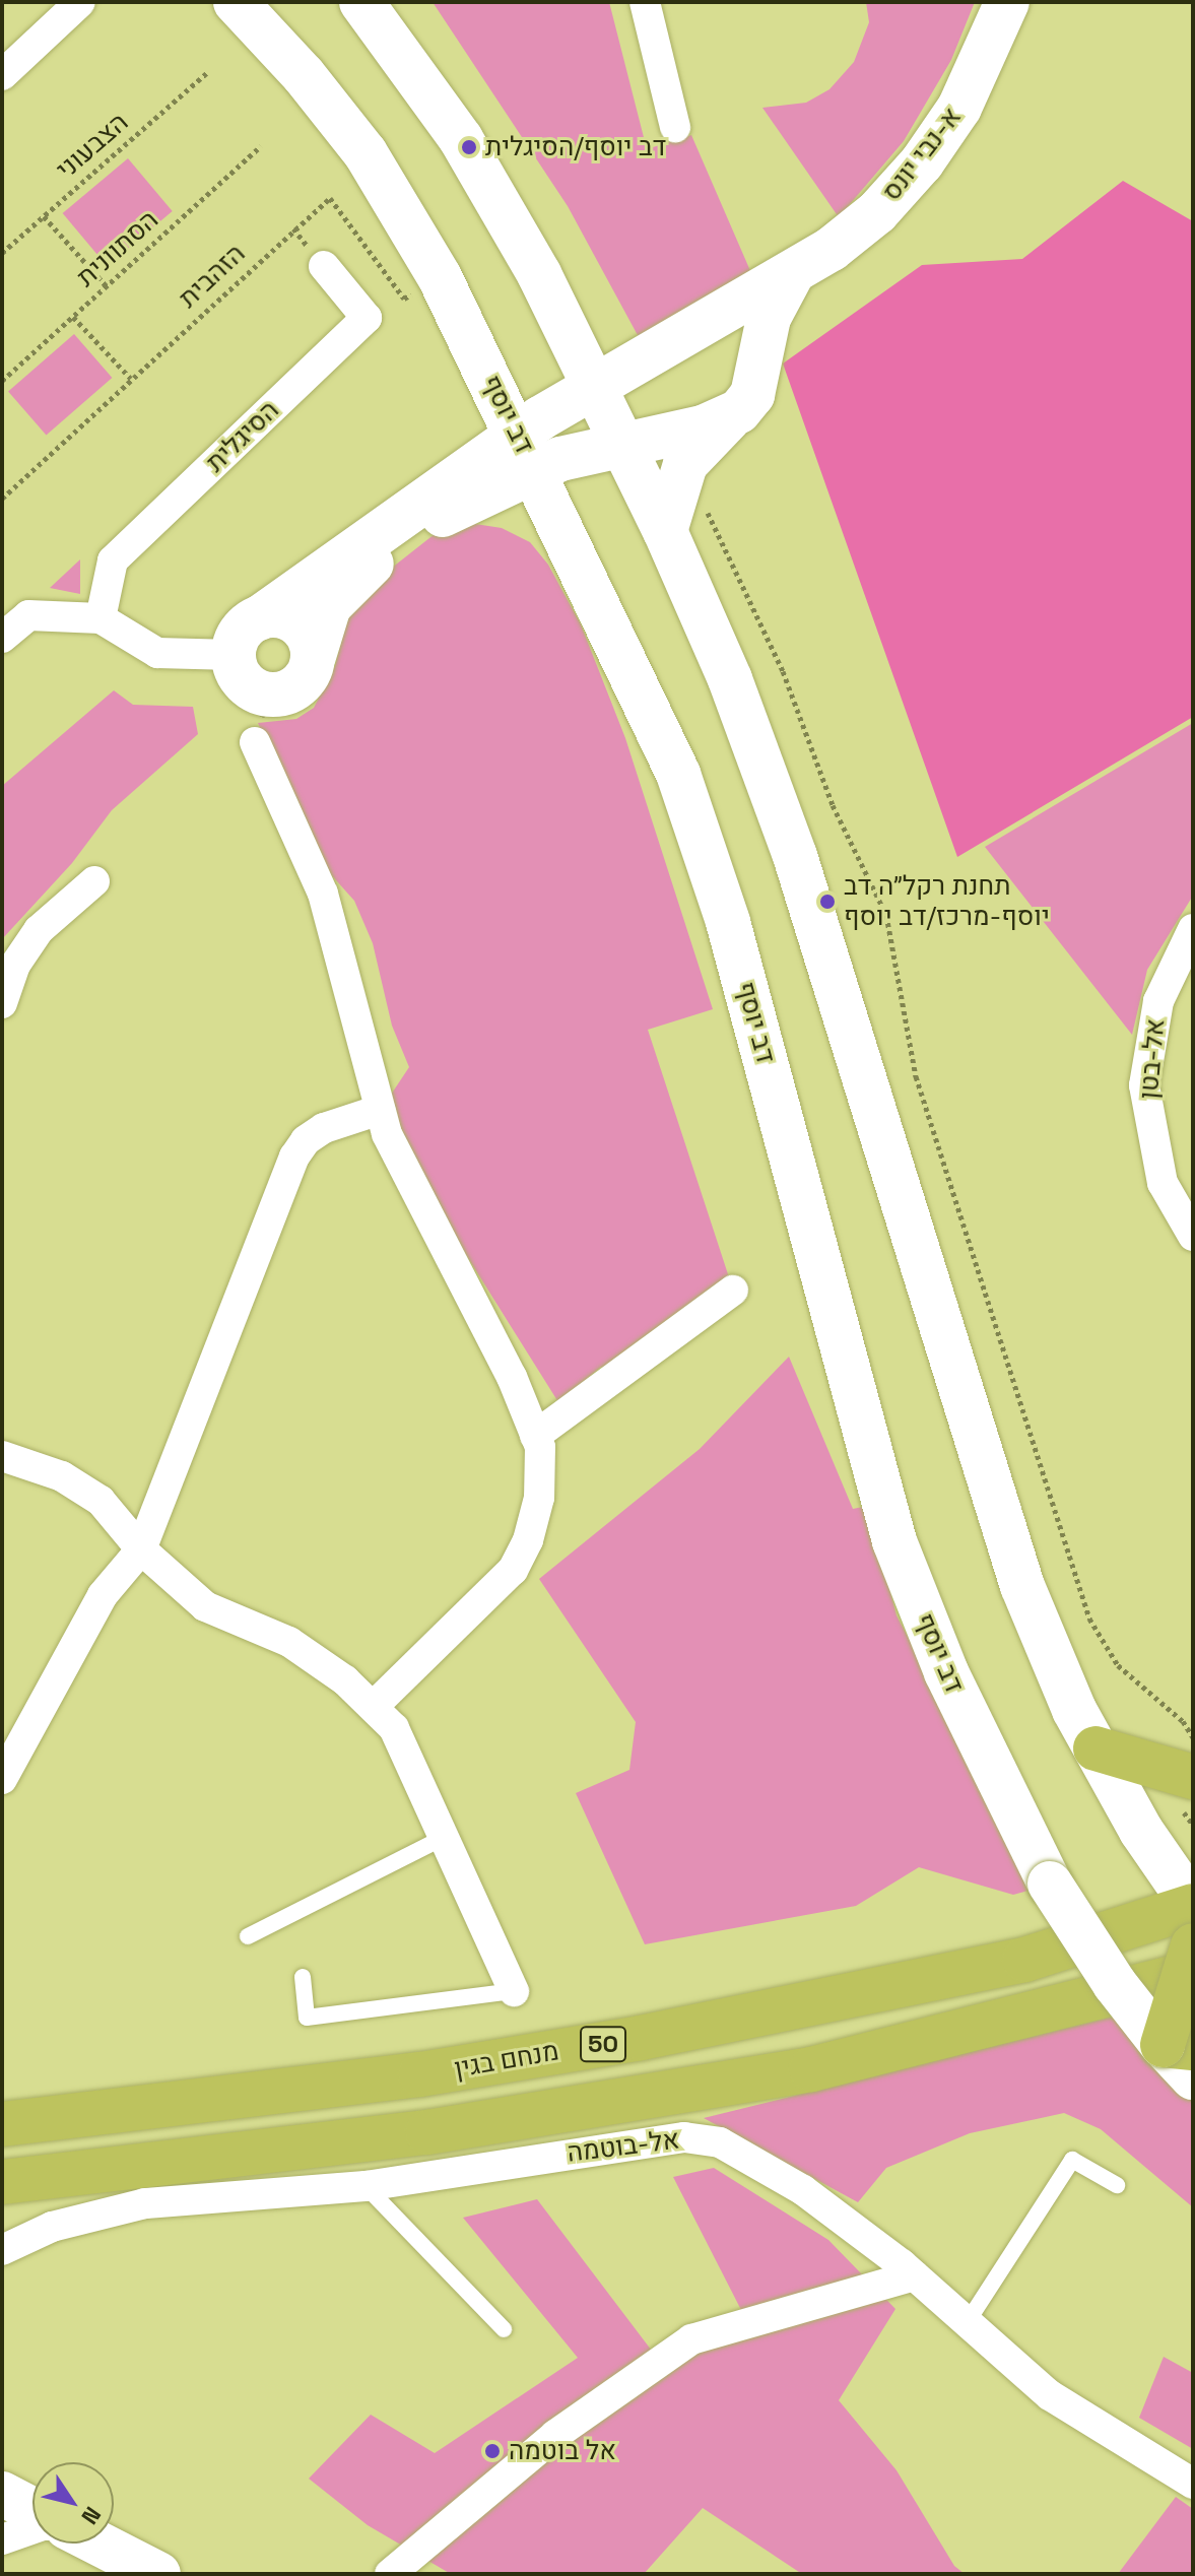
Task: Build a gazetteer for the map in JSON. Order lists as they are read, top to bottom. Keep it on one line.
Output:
{"streets":{"highway":["50","מנחם בגין"],"main road":["א-נבי יונס","דב יוסף"],"street":["הסיגלית","אל-בטן","אל-בוטמה"],"path":["הצבעוני","הסתוונית","הזהבית"]},"crossings":[["א-נבי יונס","דב יוסף"],["הזהבית","דב יוסף"]],"places":["דב יוסף/הסיגלית","תחנת רקל״ה דב יוסף-מרכז/דב יוסף","אל בוטמה"],"north":"bottom right"}
